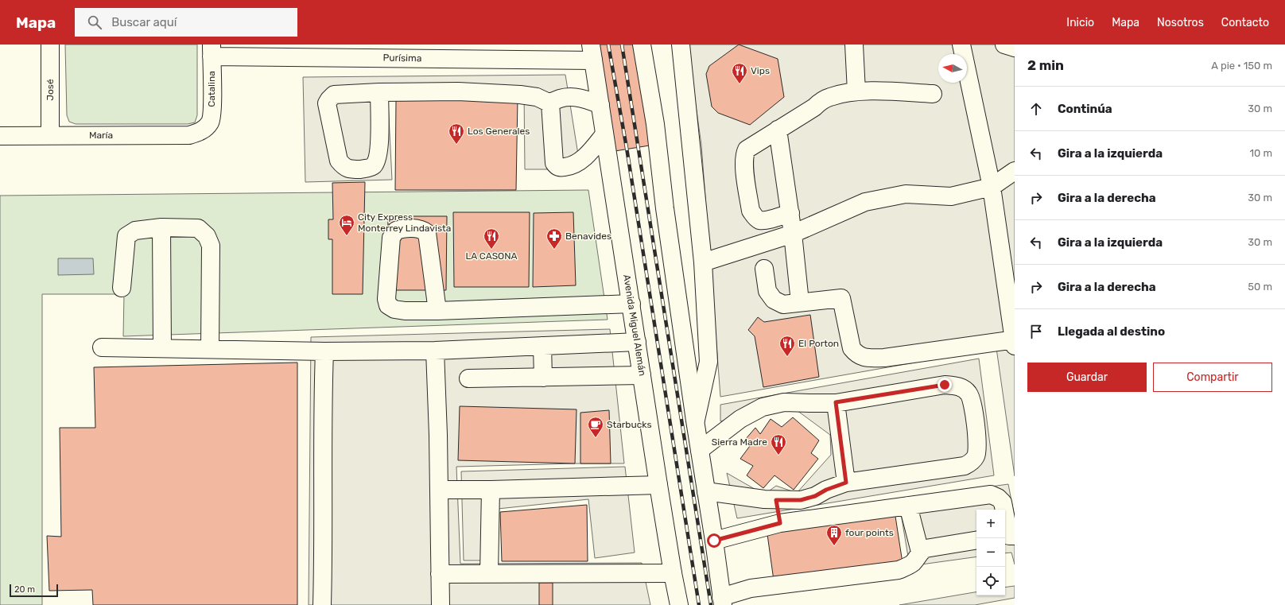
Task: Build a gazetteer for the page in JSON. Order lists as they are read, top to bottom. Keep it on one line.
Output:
{"streets":{"main road":["Purísima","Catalina","José","María","Avenida Miguel Alemán"]},"crossings":[["Purísima","Catalina"],["Purísima","Avenida Miguel Alemán"],["Catalina","María"],["José","María"]],"places":{"restaurant":["Vips","Los Generales","LA CASONA","El Porton","Sierra Madre"],"hotel":["City Express Monterrey Lindavista"],"pharmacy":["Benavides"],"cafe":["Starbucks"],"building":["four points"]},"scale_bar":"20 m","north":"left","page":{"header":"Mapa","search":"Buscar aquí","nav":["Inicio","Mapa","Nosotros","Contacto"],"heading":["2 min","A pie · 150 m"],"list":[["Continúa","30 m"],["Gira a la izquierda","10 m"],["Gira a la derecha","30 m"],["Gira a la izquierda","30 m"],["Gira a la derecha","50 m"],"Llegada al destino"],"buttons":["Guardar","Compartir"],"map_buttons":["+","−"],"scale":"20 m"}}
